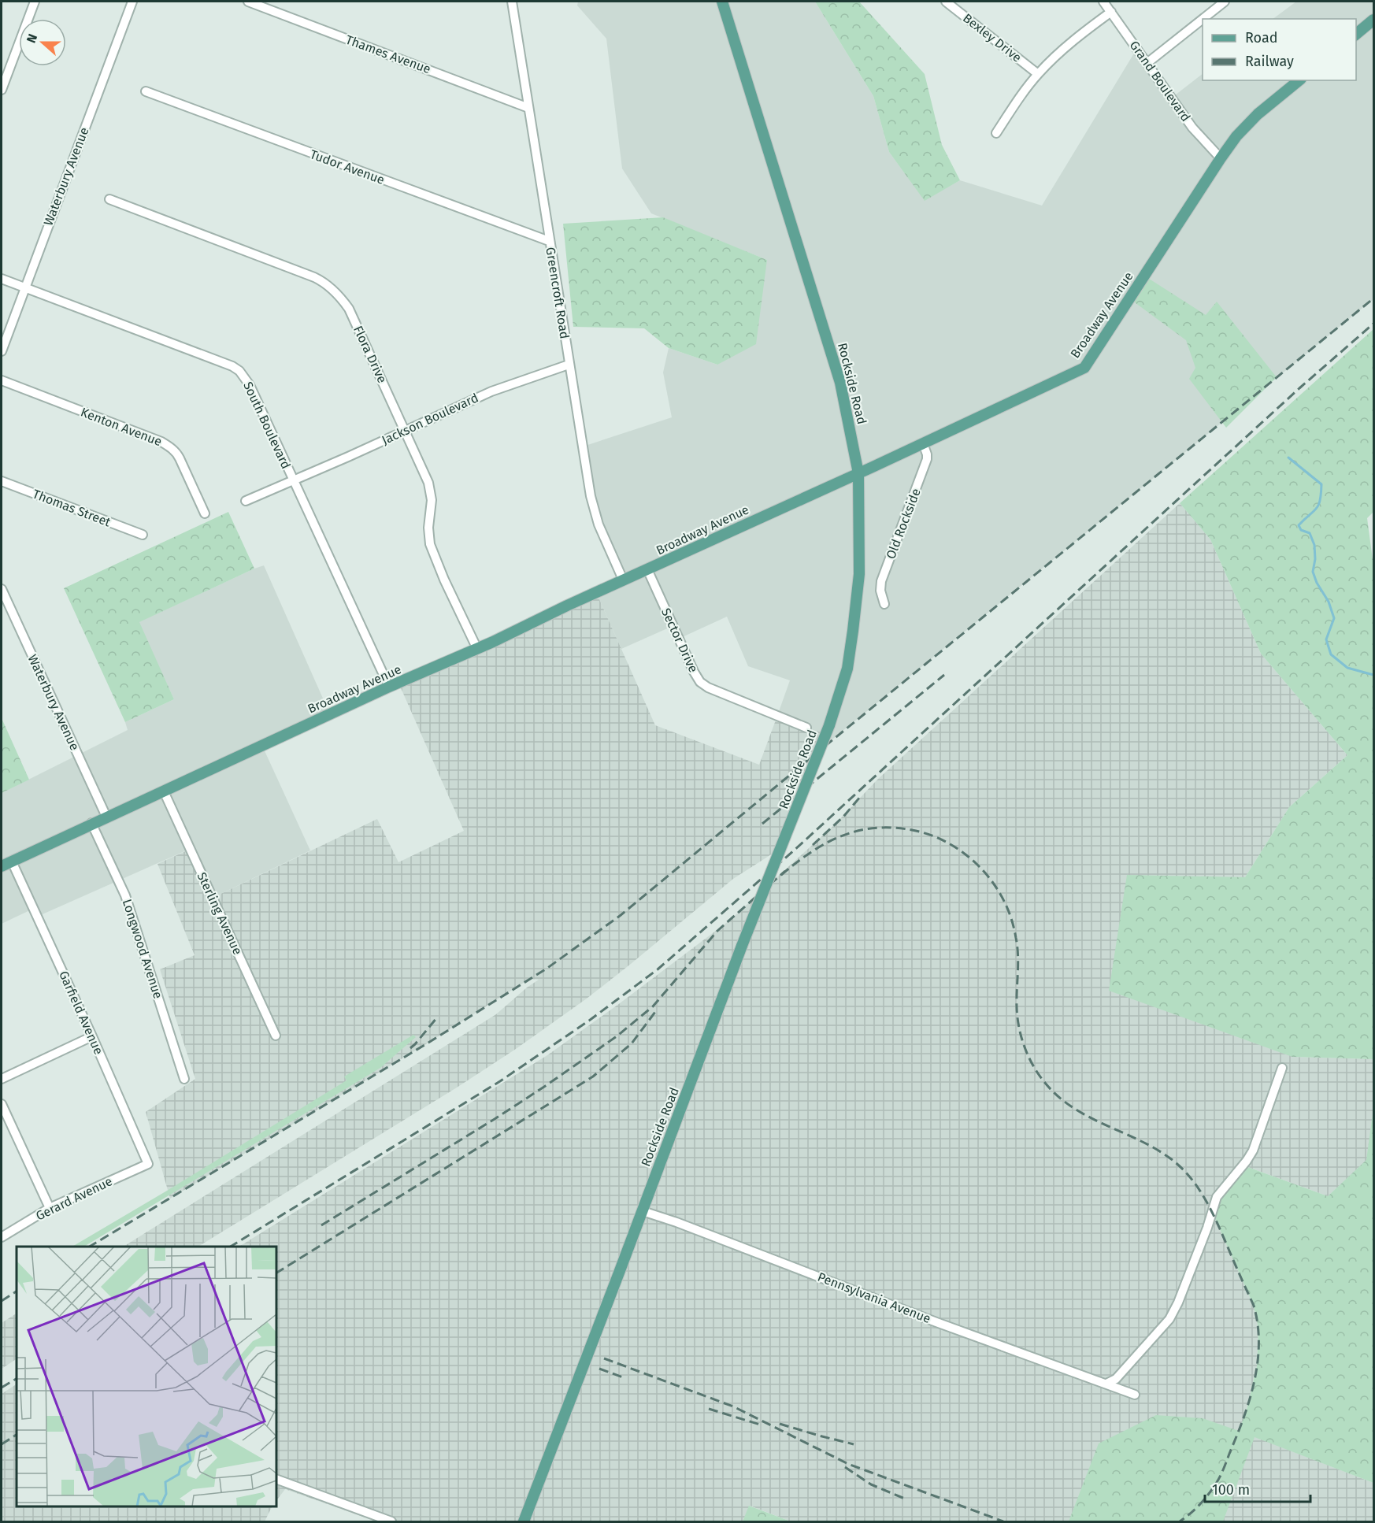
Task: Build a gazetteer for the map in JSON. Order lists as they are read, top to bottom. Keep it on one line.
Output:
{"streets":{"main road":["Broadway Avenue","Rockside Road"],"street":["Bexley Drive","Thames Avenue","Grand Boulevard","Tudor Avenue","Waterbury Avenue","Greencroft Road","Flora Drive","Jackson Boulevard","South Boulevard","Kenton Avenue","Thomas Street","Old Rockside","Sector Drive","Sterling Avenue","Longwood Avenue","Garfield Avenue","Gerard Avenue","Pennsylvania Avenue"]},"crossings":[["Thames Avenue","Greencroft Road"],["Grand Boulevard","Broadway Avenue"],["Tudor Avenue","Greencroft Road"],["Waterbury Avenue","Broadway Avenue"],["Waterbury Avenue","South Boulevard"],["Greencroft Road","Broadway Avenue"],["Greencroft Road","Jackson Boulevard"],["Broadway Avenue","Flora Drive"],["Broadway Avenue","Rockside Road"],["Broadway Avenue","South Boulevard"],["Broadway Avenue","Old Rockside"],["Broadway Avenue","Sector Drive"],["Broadway Avenue","Sterling Avenue"],["Broadway Avenue","Longwood Avenue"],["Broadway Avenue","Garfield Avenue"],["Flora Drive","Jackson Boulevard"],["Rockside Road","Pennsylvania Avenue"],["Jackson Boulevard","South Boulevard"],["Garfield Avenue","Gerard Avenue"]],"legend":["Road","Railway"],"scale_bar":"100 m","north":"left"}
